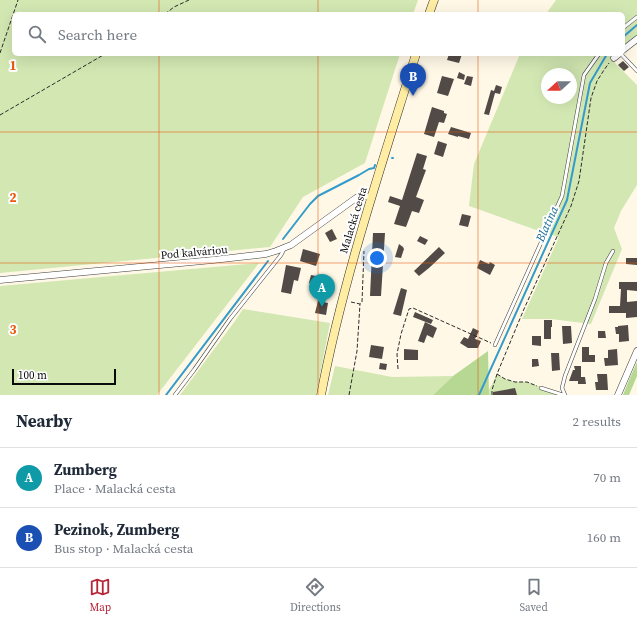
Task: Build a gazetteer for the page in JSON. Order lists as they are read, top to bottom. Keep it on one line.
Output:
{"streets":{"main road":["Malacká cesta"],"street":["Pod kalváriou"]},"crossings":[["Malacká cesta","Pod kalváriou"]],"water":["Blatina"],"scale_bar":"100 m","north":"left","page":{"search":"Search here","pins":["B","A"],"scale":"100 m","heading":["Nearby","2 results"],"list":[{"mark":"A","name":"Zumberg","note":"Place · Malacká cesta","value":"70 m"},{"mark":"B","name":"Pezinok, Zumberg","note":"Bus stop · Malacká cesta","value":"160 m"}],"nav":["Map","Directions","Saved"]},"grid":{"rows":["1","2","3"]}}
